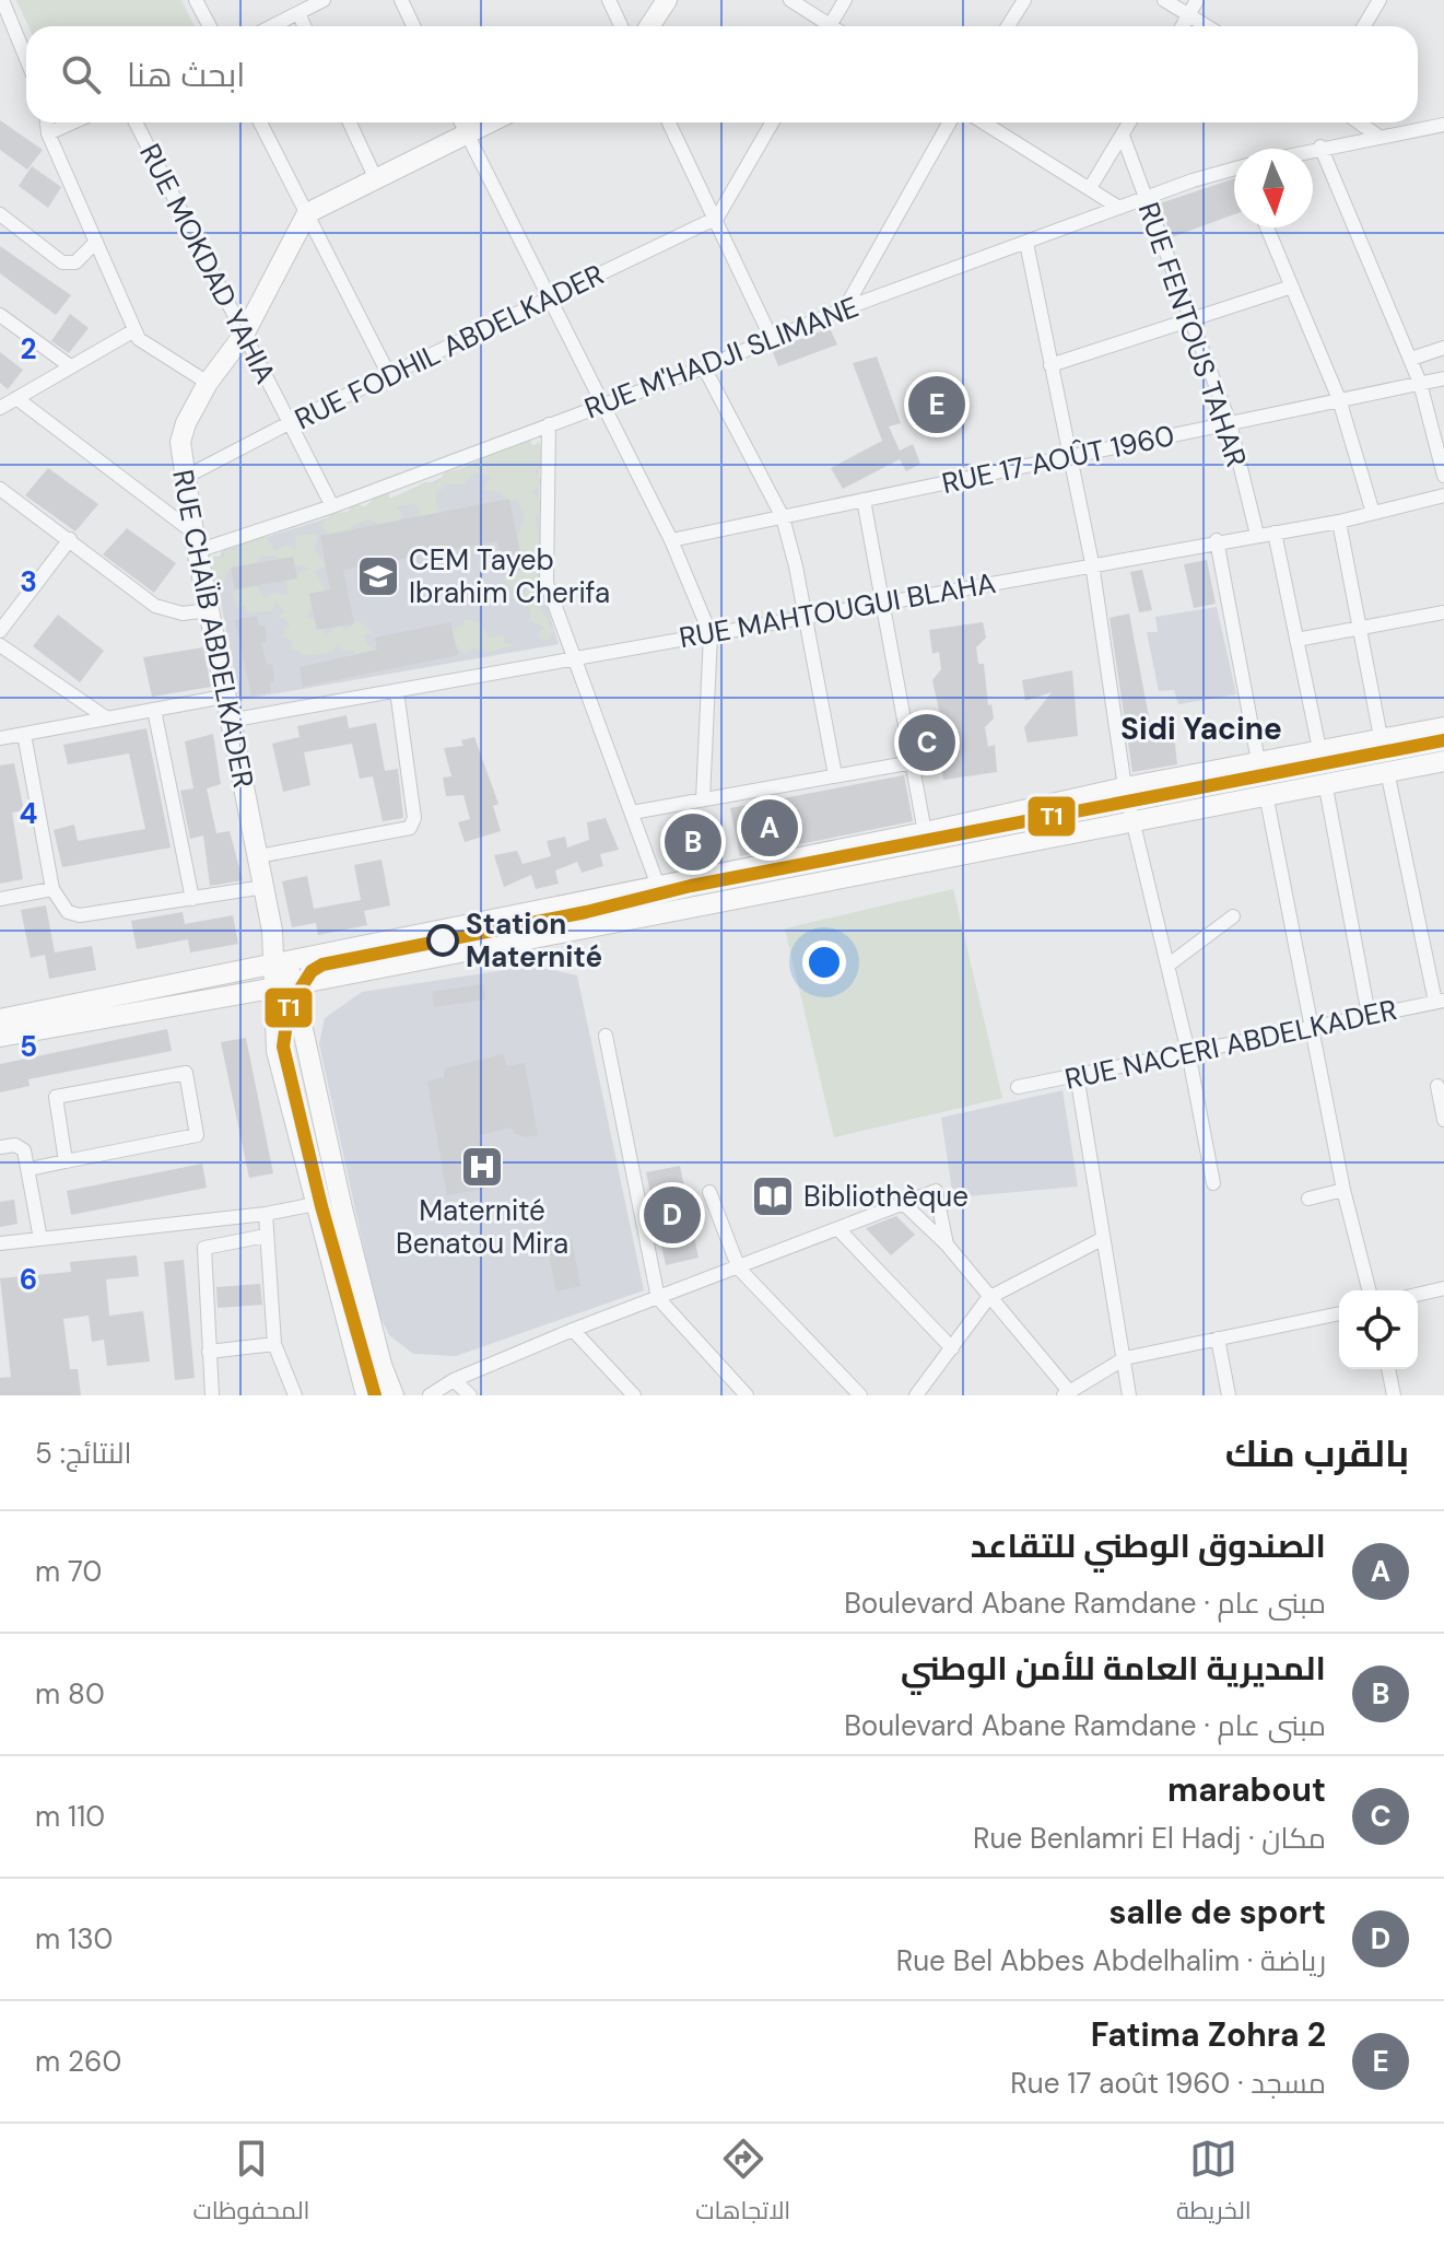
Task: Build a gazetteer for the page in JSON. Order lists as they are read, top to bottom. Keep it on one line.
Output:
{"streets":{"main road":["RUE CHAÏB ABDELKADER"],"street":["RUE MOKDAD YAHIA","RUE FENTOUS TAHAR","RUE FODHIL ABDELKADER","RUE M'HADJI SLIMANE","RUE 17 AOÛT 1960","RUE MAHTOUGUI BLAHA","RUE NACERI ABDELKADER"]},"crossings":[["RUE MOKDAD YAHIA","RUE FODHIL ABDELKADER"],["RUE MOKDAD YAHIA","RUE M'HADJI SLIMANE"],["RUE MOKDAD YAHIA","RUE CHAÏB ABDELKADER"],["RUE FENTOUS TAHAR","RUE M'HADJI SLIMANE"],["RUE FENTOUS TAHAR","RUE 17 AOÛT 1960"],["RUE FENTOUS TAHAR","RUE MAHTOUGUI BLAHA"],["RUE FODHIL ABDELKADER","RUE CHAÏB ABDELKADER"],["RUE M'HADJI SLIMANE","RUE CHAÏB ABDELKADER"],["RUE MAHTOUGUI BLAHA","RUE CHAÏB ABDELKADER"]],"districts":["Sidi Yacine"],"places":{"school or university":["CEM Tayeb Ibrahim Cherifa"],"other":["Station Maternité"],"hospital":["Maternité Benatou Mira"],"library":["Bibliothèque"]},"lines":["transit line T1"],"north":"bottom","page":{"search":"ابحث هنا","pins":["E","C","A","B","D"],"heading":["بالقرب منك","النتائج: 5"],"list":[{"mark":"A","name":"الصندوق الوطني للتقاعد","note":"مبنى عام · Boulevard Abane Ramdane","value":"70 m"},{"mark":"B","name":"المديرية العامة للأمن الوطني","note":"مبنى عام · Boulevard Abane Ramdane","value":"80 m"},{"mark":"C","name":"marabout","note":"مكان · Rue Benlamri El Hadj","value":"110 m"},{"mark":"D","name":"salle de sport","note":"رياضة · Rue Bel Abbes Abdelhalim","value":"130 m"},{"mark":"E","name":"Fatima Zohra 2","note":"مسجد · Rue 17 août 1960","value":"260 m"}],"nav":["الخريطة","الاتجاهات","المحفوظات"]},"grid":{"rows":["2","3","4","5","6"]}}
